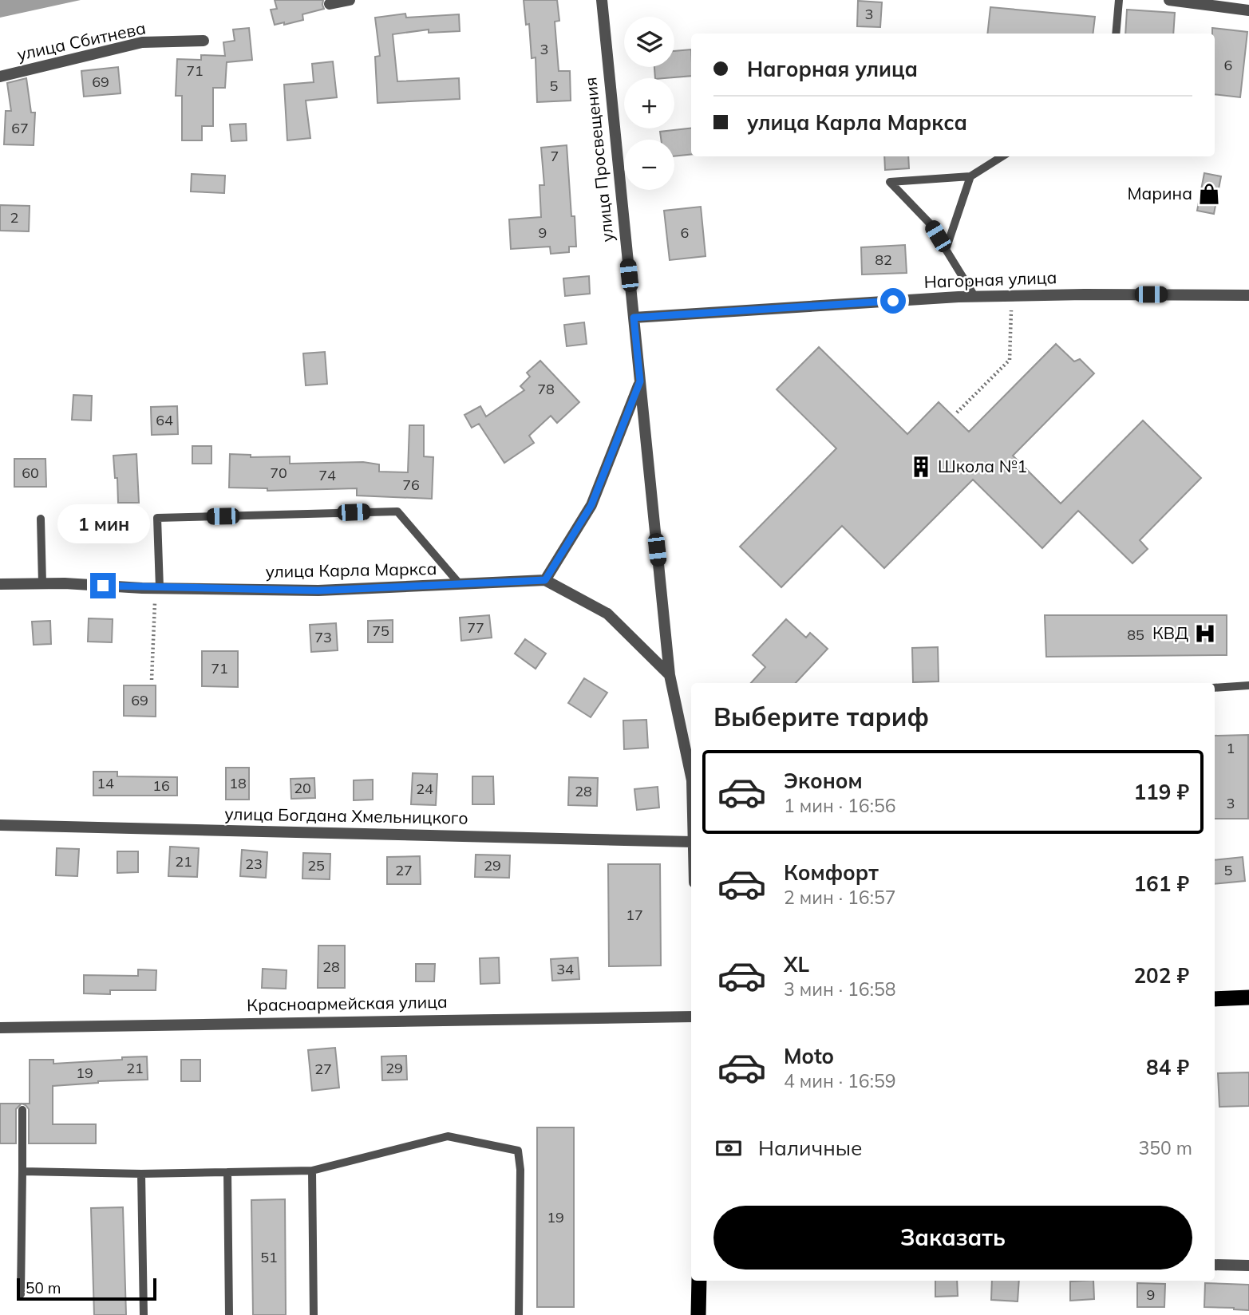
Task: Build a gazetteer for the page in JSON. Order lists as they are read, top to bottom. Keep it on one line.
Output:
{"streets":{"street":["улица Сбитнева","улица Просвещения","Нагорная улица","улица Карла Маркса","улица Богдана Хмельницкого","Красноармейская улица"]},"crossings":[["улица Просвещения","Нагорная улица"],["улица Просвещения","улица Карла Маркса"]],"places":{"shop":["Марина"],"building":["Школа №1"],"hospital":["КВД"]},"house_numbers":["3","3","6","71","69","5","67","7","2","9","6","82","78","64","60","70","74","76","77","75","85","73","71","69","1","14","18","16","20","24","28","3","21","23","25","29","27","5","17","28","34","21","29","27","19","19","51","9"],"scale_bar":"50 m","page":{"map_buttons":["+","−"],"banner":["Нагорная улица","улица Карла Маркса"],"bubble":"1 мин","heading":"Выберите тариф","list":[{"name":"Эконом","note":"1 мин · 16:56","value":"119 ₽"},{"name":"Комфорт","note":"2 мин · 16:57","value":"161 ₽"},{"name":"XL","note":"3 мин · 16:58","value":"202 ₽"},{"name":"Moto","note":"4 мин · 16:59","value":"84 ₽"}],"pay":["Наличные","350 m"],"buttons":"Заказать","scale":"50 m"}}
